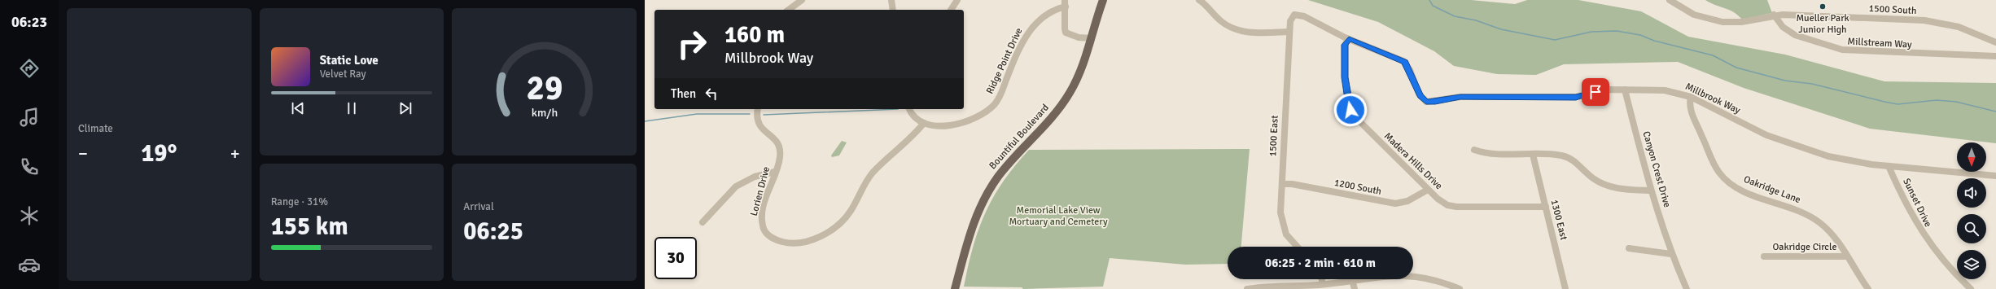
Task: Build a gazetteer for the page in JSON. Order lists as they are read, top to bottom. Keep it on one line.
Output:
{"streets":{"main road":["Bountiful Boulevard"],"street":["1500 South","Millstream Way","Ridge Point Drive","Millbrook Way","1500 East","Madera Hills Drive","Canyon Crest Drive","1200 South","Oakridge Lane","Lorien Drive","Sunset Drive","1300 East","Oakridge Circle"]},"crossings":[["1500 South","Millstream Way"],["Ridge Point Drive","Lorien Drive"],["Millbrook Way","1500 East"],["Millbrook Way","Madera Hills Drive"],["Millbrook Way","Canyon Crest Drive"],["Millbrook Way","Oakridge Lane"],["Millbrook Way","Sunset Drive"],["1500 East","1200 South"],["Madera Hills Drive","1200 South"],["Madera Hills Drive","1300 East"],["Oakridge Lane","Oakridge Circle"]],"parks":["Memorial Lake View Mortuary and Cemetery"],"places":["Mueller Park Junior High"],"north":"bottom","page":{"tabs":"06:23","tile":["Climate",["Range · 31%","155 km"],["Arrival","06:25"]],"turn":["160 m","Millbrook Way"],"song":["Static Love","Velvet Ray"],"then":"Then","heat":["−","19°","+"],"limit":"30","trip":"06:25 · 2 min · 610 m","gauge":["29","km/h"]}}
